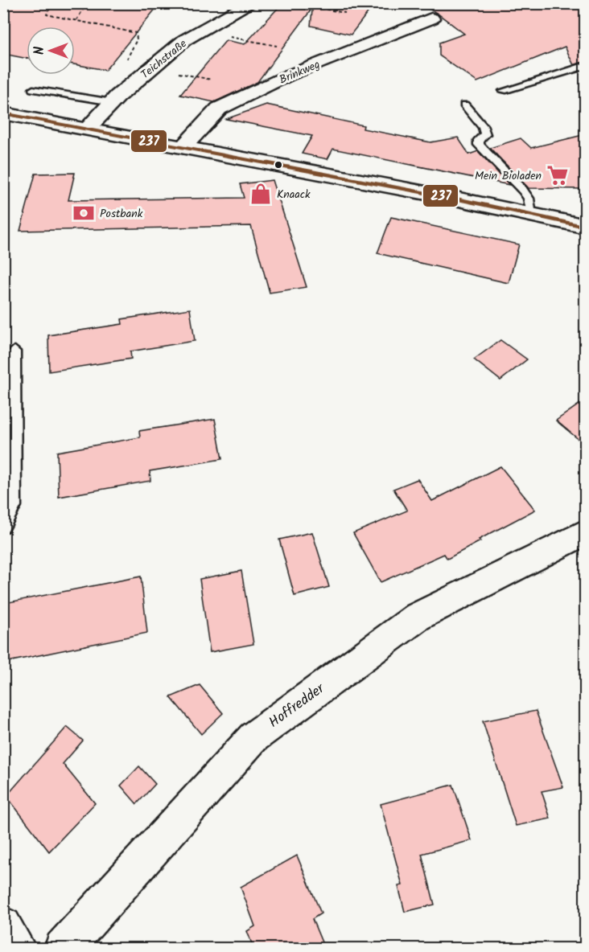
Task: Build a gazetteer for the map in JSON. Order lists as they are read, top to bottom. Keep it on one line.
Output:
{"streets":{"street":["Teichstraße","Brinkweg","Hoffredder"]},"places":{"supermarket":["Mein Bioladen"],"shop":["Knaack"],"bank":["Postbank"]},"lines":["transit line 237"],"north":"left"}
